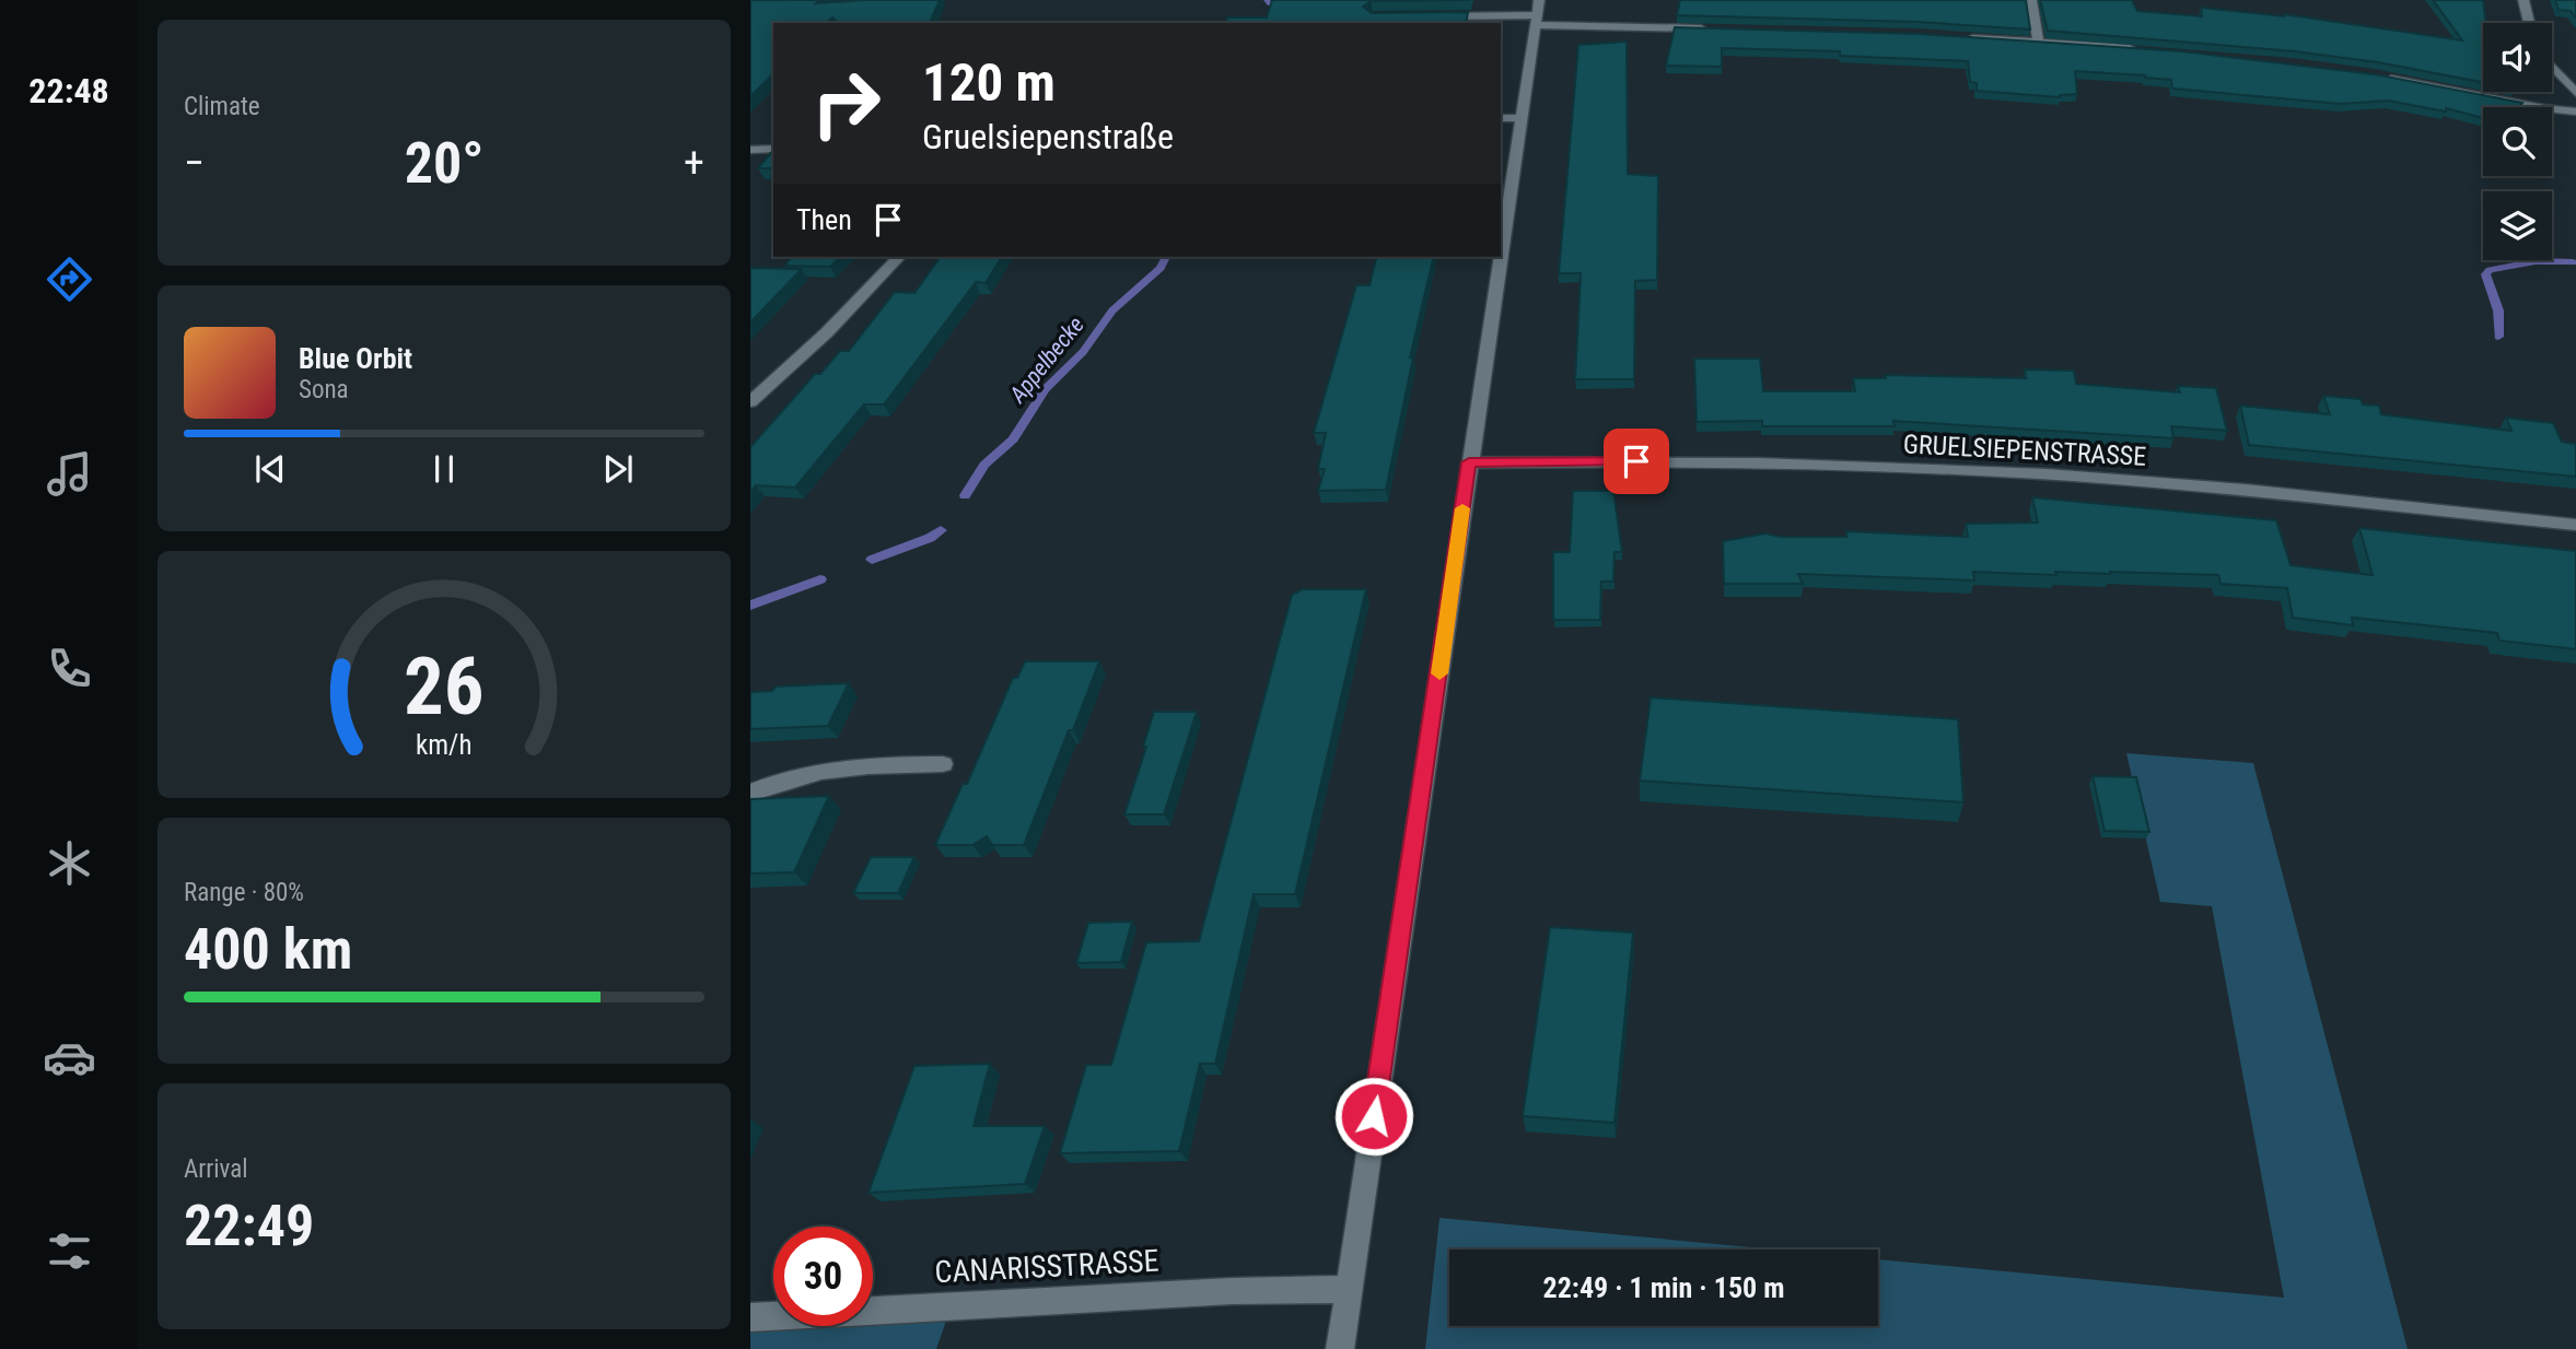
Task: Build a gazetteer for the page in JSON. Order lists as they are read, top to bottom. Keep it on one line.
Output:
{"streets":{"street":["GRUELSIEPENSTRASSE","CANARISSTRASSE"]},"water":["Appelbecke"],"page":{"tabs":"22:48","tile":["Climate",["Range · 80%","400 km"],["Arrival","22:49"]],"turn":["120 m","Gruelsiepenstraße"],"heat":["−","20°","+"],"then":"Then","song":["Blue Orbit","Sona"],"limit":"30","trip":"22:49 · 1 min · 150 m","gauge":["26","km/h"]}}
